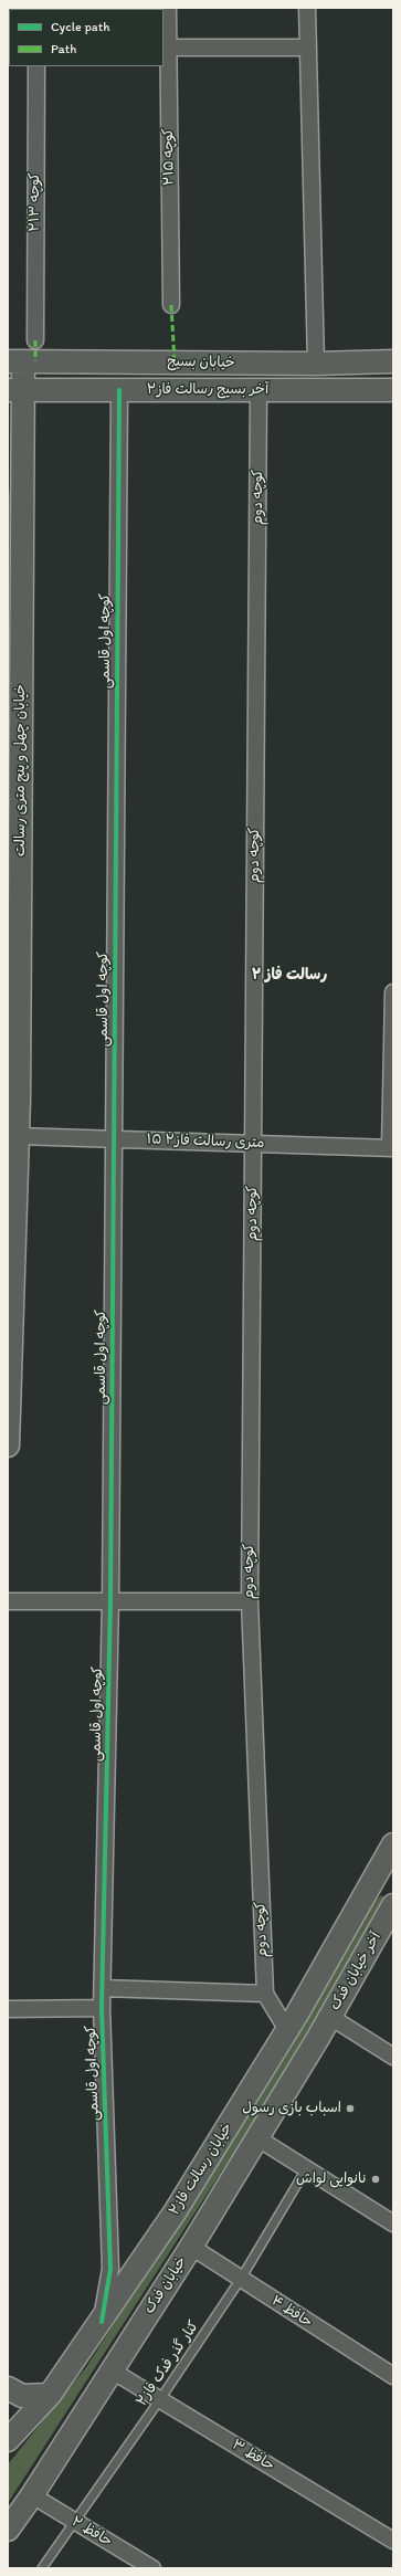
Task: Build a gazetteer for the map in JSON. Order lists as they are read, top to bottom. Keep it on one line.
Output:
{"streets":{"main road":["خیابان بسیج","آخر بسیج رسالت فاز۲","خیابان چهل و پنج متری رسالت","آخر خیابان فدک","خیابان رسالت فاز۲","خیابان فدک"],"street":["کوچه ۲۱۵","کوچه ۲۱۳","کوچه دوم","کوچه اول قاسمی","۱۵ متری رسالت فاز۲","حافظ ۴","حافظ ۳","حافظ ۲"],"lane":["کنار گذر فدک فاز۲"]},"crossings":[["خیابان بسیج","خیابان چهل و پنج متری رسالت"],["آخر بسیج رسالت فاز۲","کوچه دوم"],["آخر بسیج رسالت فاز۲","کوچه اول قاسمی"],["آخر بسیج رسالت فاز۲","خیابان چهل و پنج متری رسالت"],["کوچه دوم","۱۵ متری رسالت فاز۲"],["کوچه دوم","خیابان رسالت فاز۲"],["کوچه اول قاسمی","۱۵ متری رسالت فاز۲"],["کوچه اول قاسمی","خیابان رسالت فاز۲"],["خیابان چهل و پنج متری رسالت","۱۵ متری رسالت فاز۲"],["آخر خیابان فدک","خیابان فدک"],["خیابان فدک","حافظ ۴"],["خیابان فدک","حافظ ۳"],["خیابان فدک","حافظ ۲"],["حافظ ۴","کنار گذر فدک فاز۲"],["کنار گذر فدک فاز۲","حافظ ۳"],["کنار گذر فدک فاز۲","حافظ ۲"]],"districts":["رسالت فاز ۲"],"places":["اسباب بازی رسول","نانوایی لواش"],"legend":["Cycle path","Path"]}
